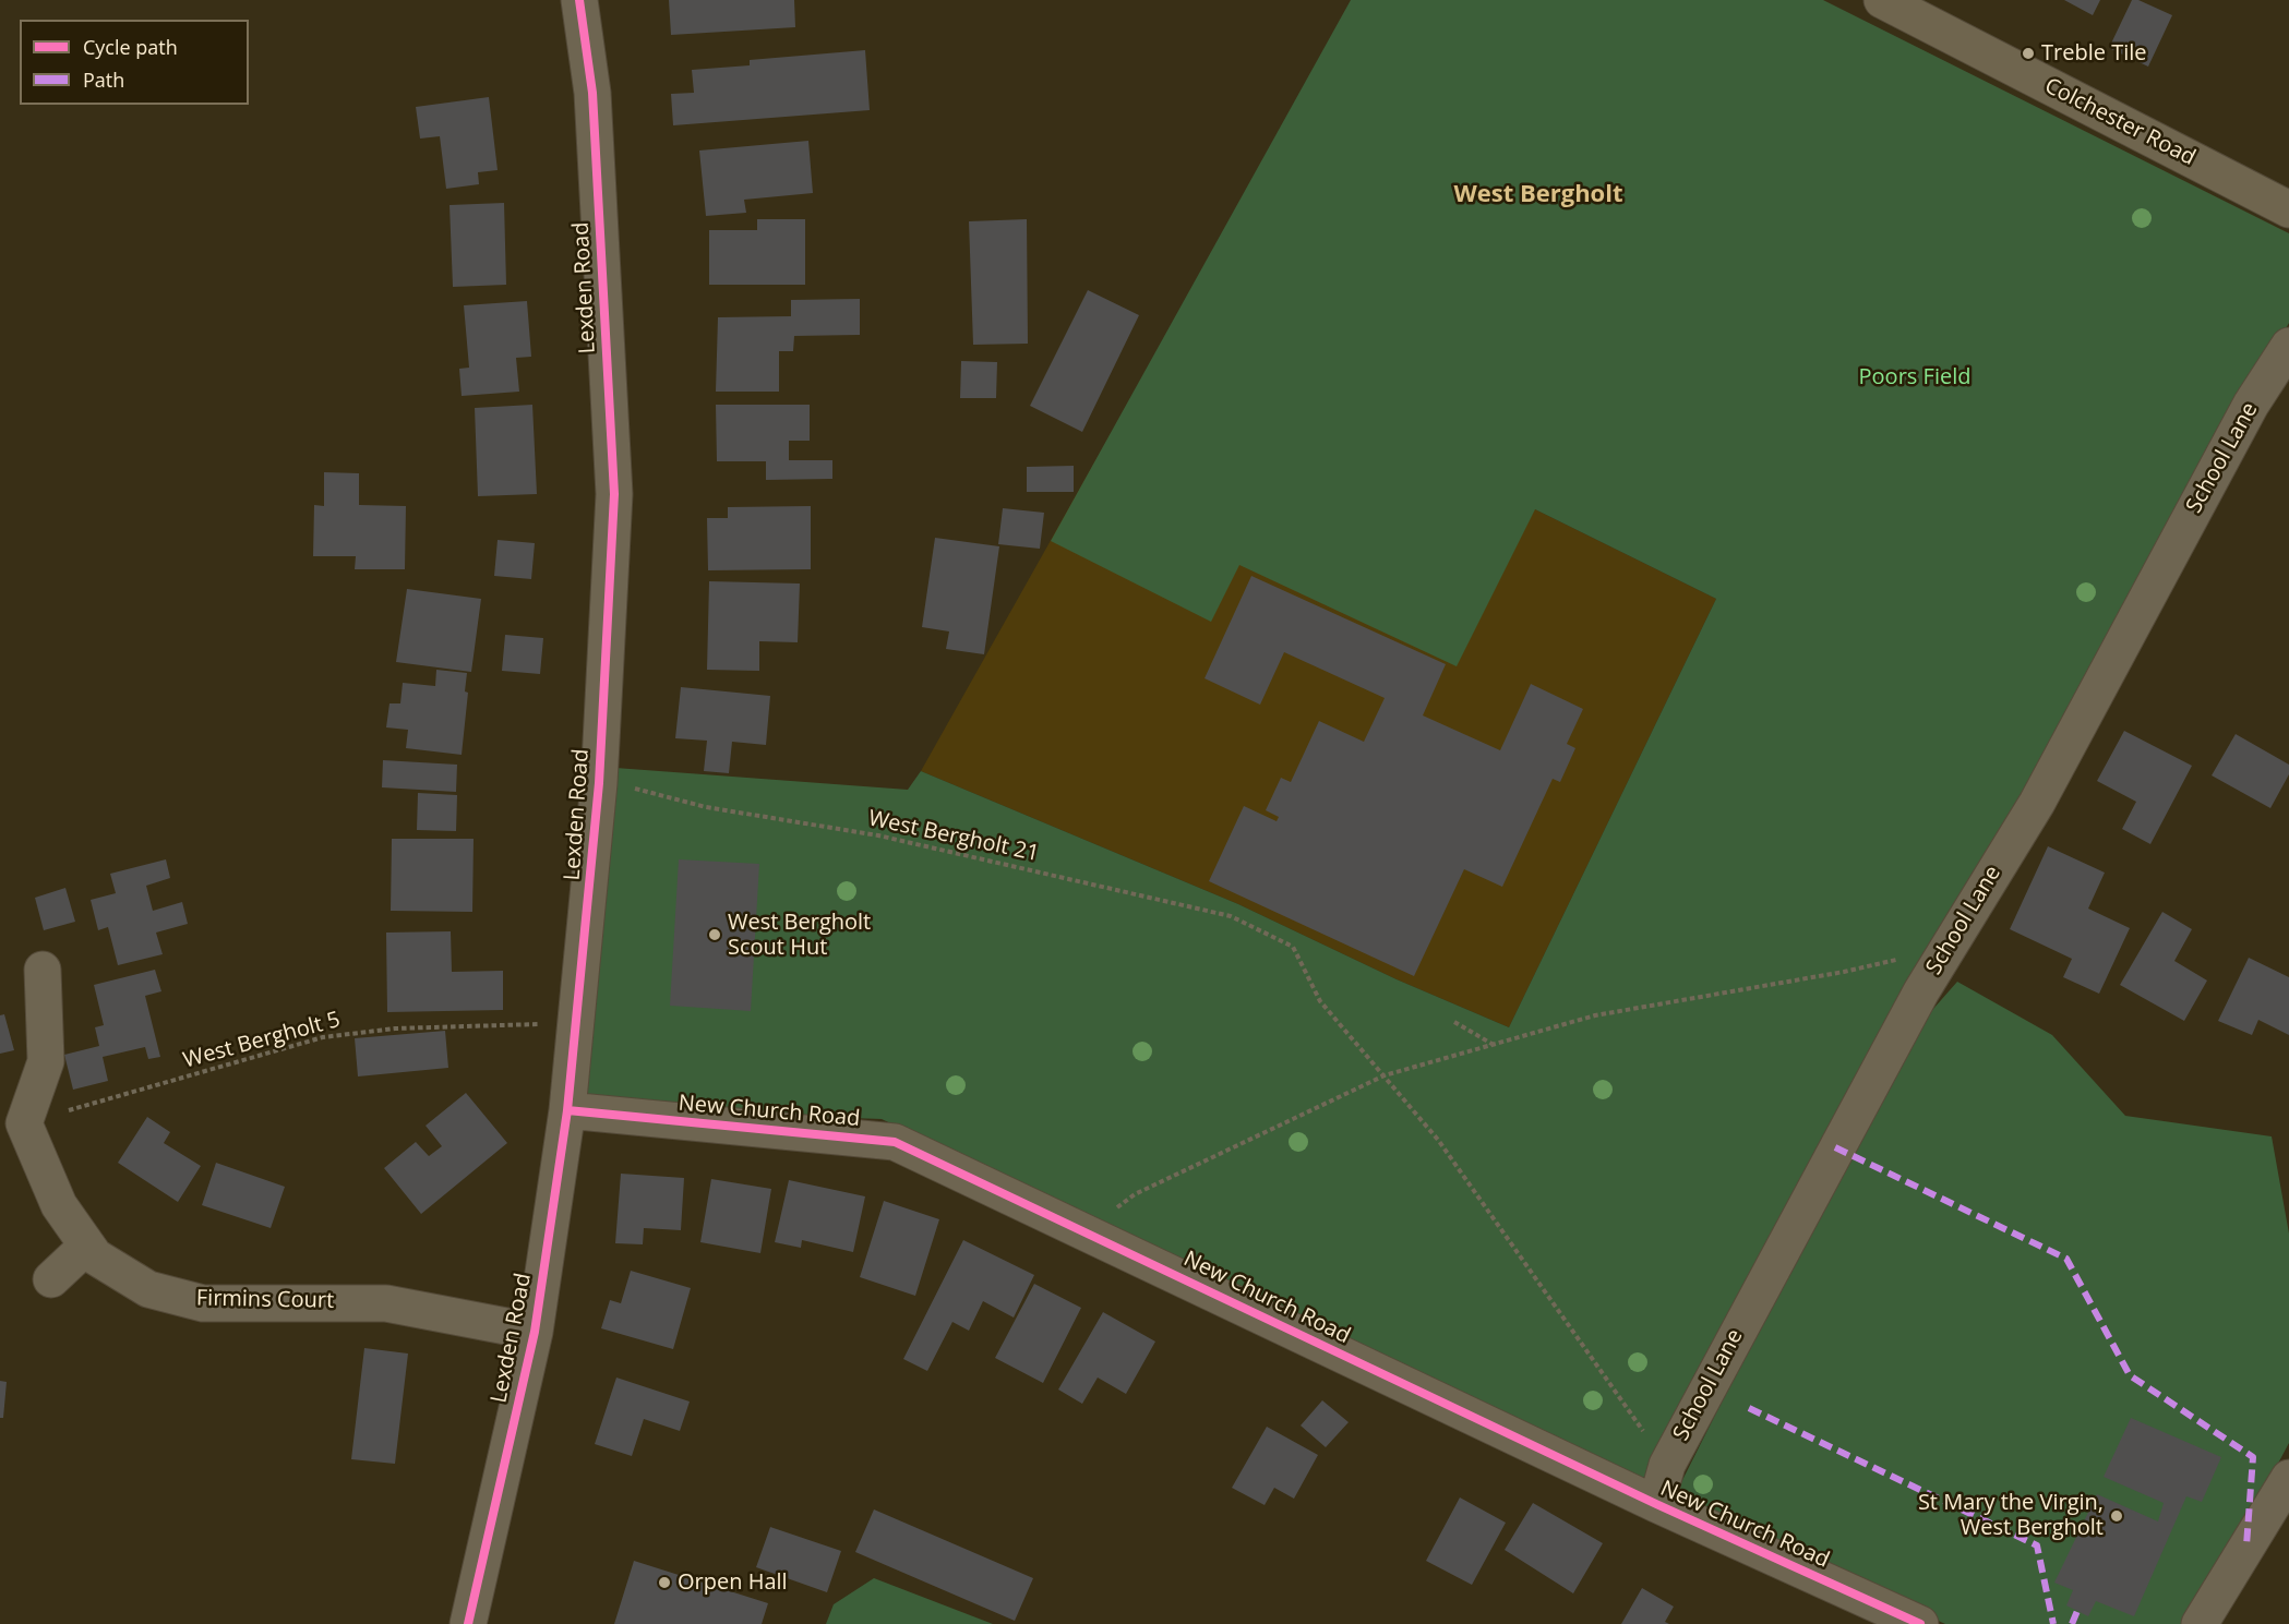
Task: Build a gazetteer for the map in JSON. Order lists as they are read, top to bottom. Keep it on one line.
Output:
{"streets":{"main road":["Colchester Road"],"street":["Lexden Road","School Lane","New Church Road","Firmins Court"],"path":["West Bergholt 21","West Bergholt 5"]},"crossings":[["Lexden Road","West Bergholt 21"],["Lexden Road","West Bergholt 5"],["Lexden Road","New Church Road"],["Lexden Road","Firmins Court"],["School Lane","New Church Road"],["West Bergholt 5","Firmins Court"]],"districts":["West Bergholt"],"parks":["Poors Field"],"places":["Treble Tile","West Bergholt Scout Hut","St Mary the Virgin, West Bergholt","Orpen Hall"],"legend":["Cycle path","Path"]}
